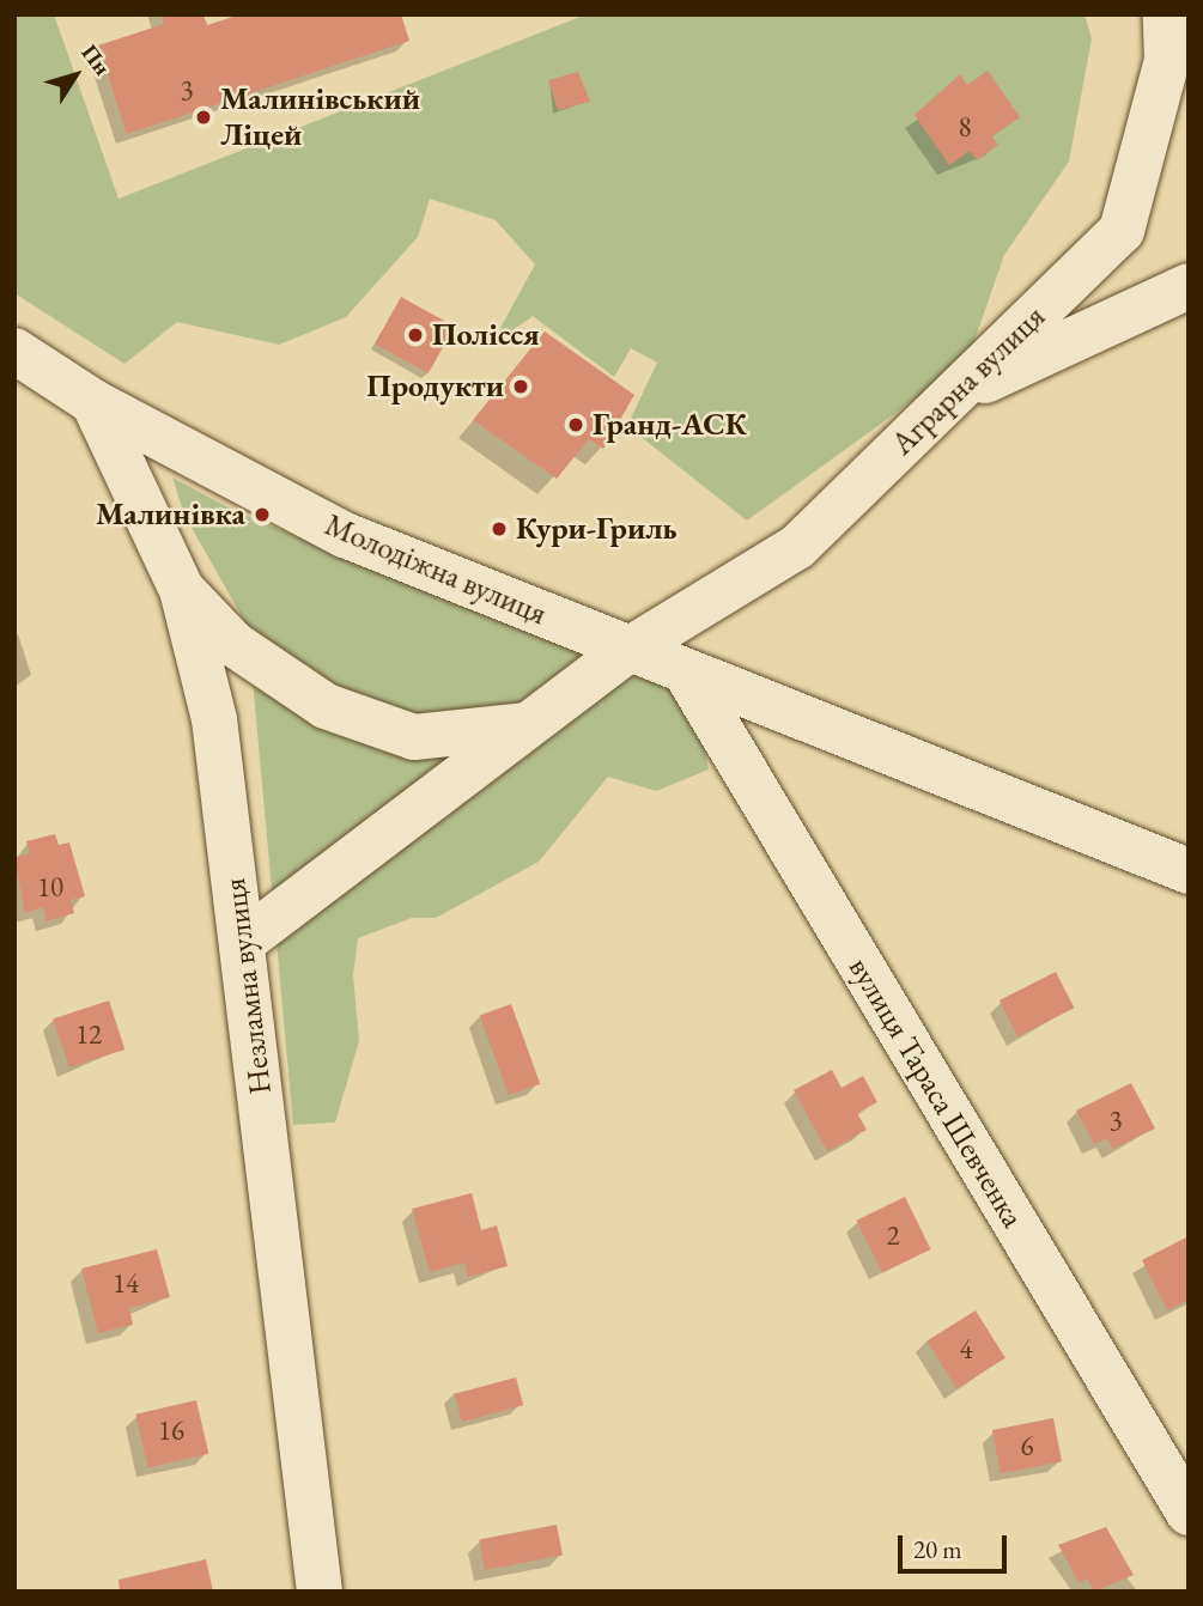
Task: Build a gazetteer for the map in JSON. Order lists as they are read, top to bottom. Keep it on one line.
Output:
{"streets":{"street":["Аграрна вулиця","Молодіжна вулиця","Незламна вулиця","вулиця Тараса Шевченка"]},"crossings":[["Аграрна вулиця","Молодіжна вулиця"],["Аграрна вулиця","Незламна вулиця"],["Молодіжна вулиця","Незламна вулиця"],["Молодіжна вулиця","вулиця Тараса Шевченка"]],"places":["Малинівський Ліцей","Полісся","Продукти","Гранд-АСК","Малинівка","Кури-Гриль"],"house_numbers":["3","8","10","12","3","2","14","4","16","6"],"scale_bar":"20 m","north":"top right"}
